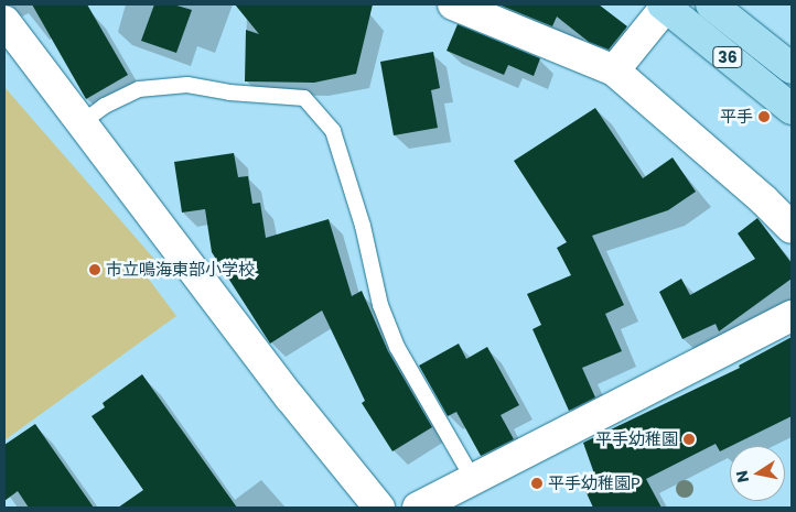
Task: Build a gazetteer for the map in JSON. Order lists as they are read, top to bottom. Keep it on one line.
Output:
{"streets":{"main road":["36"]},"places":["平手","市立鳴海東部小学校","平手幼稚園","平手幼稚園P"],"north":"left"}
